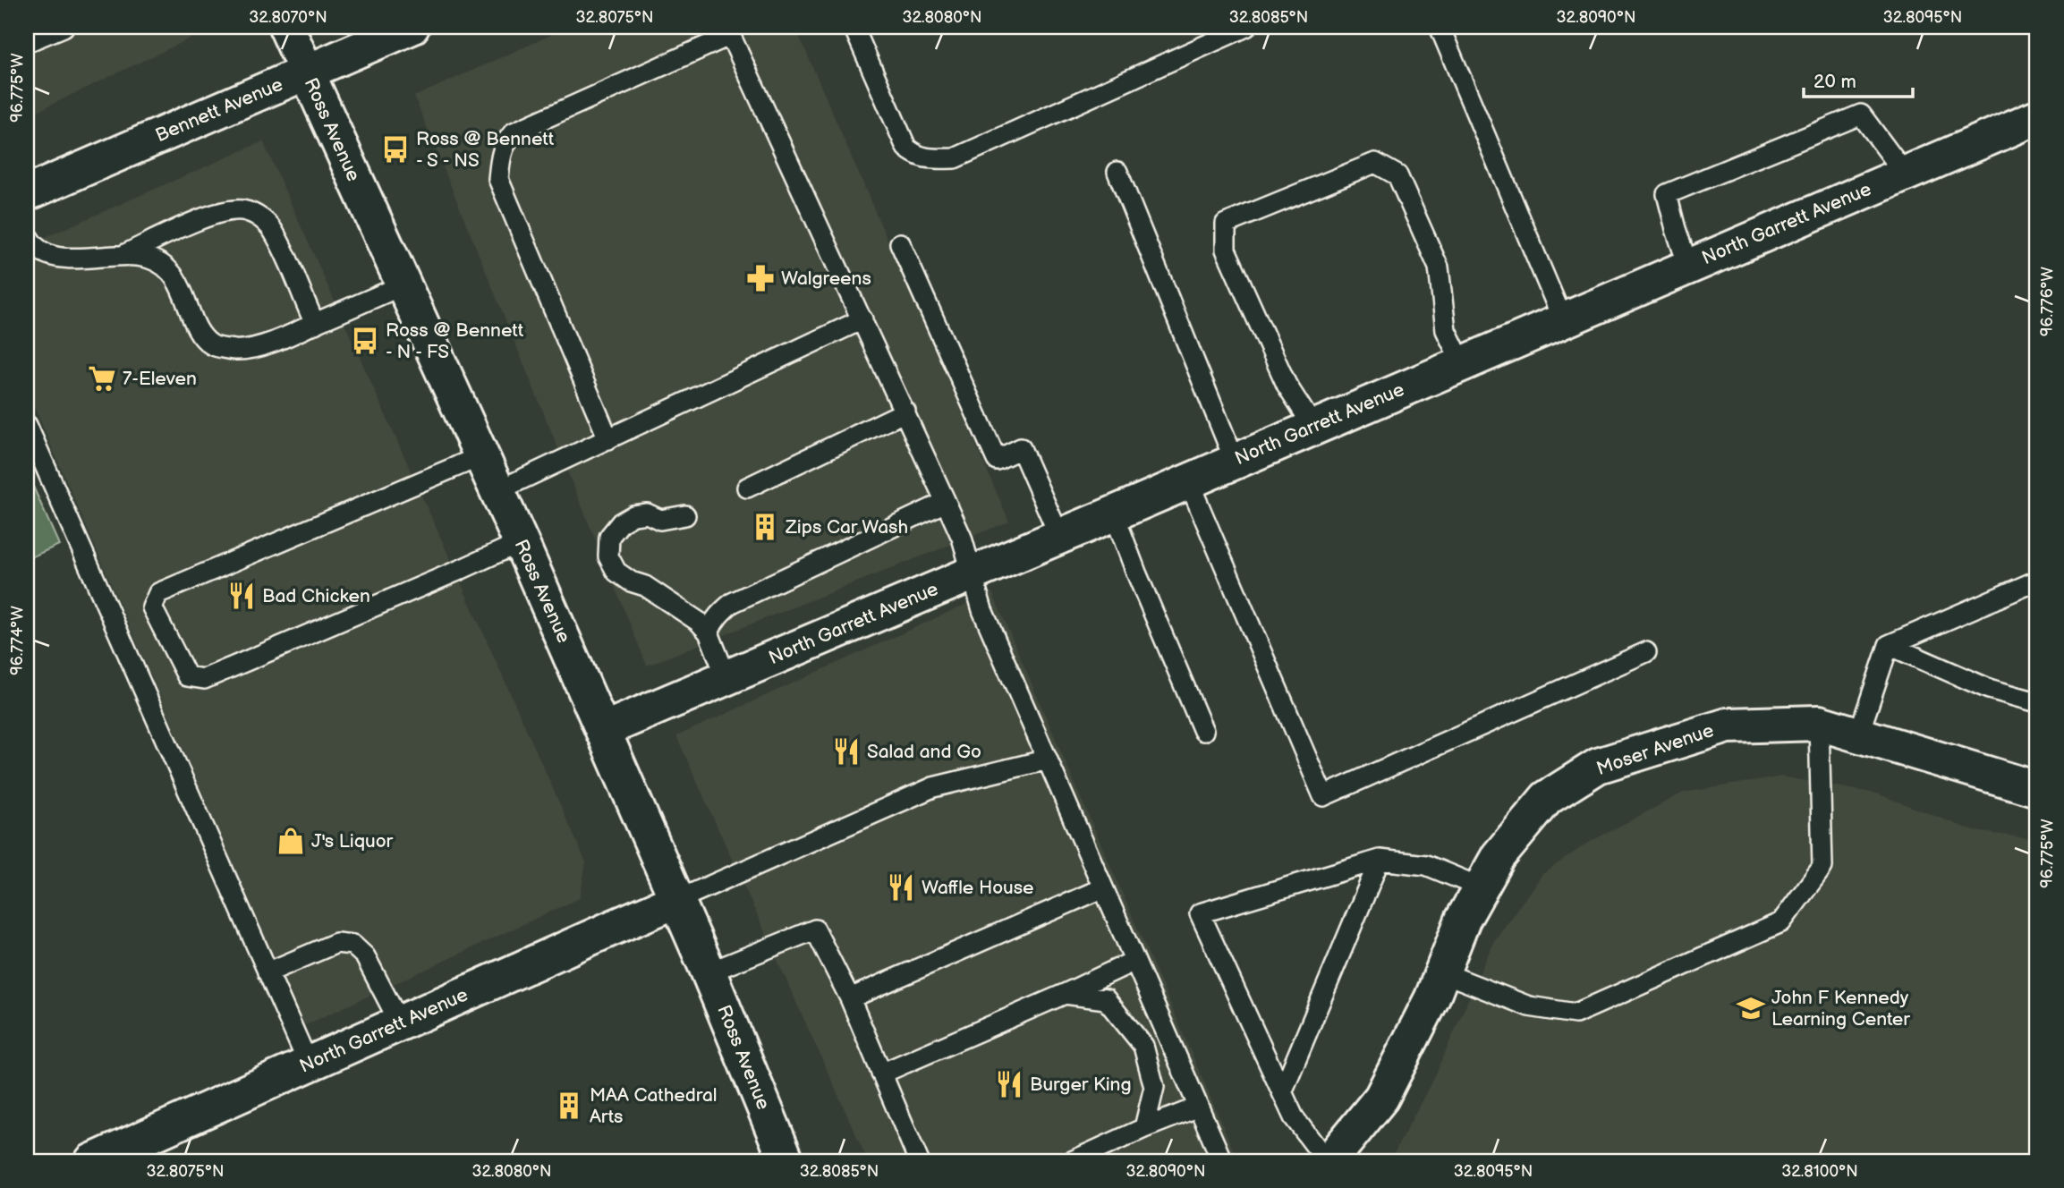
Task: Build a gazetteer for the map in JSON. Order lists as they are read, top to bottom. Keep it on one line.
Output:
{"streets":{"street":["Bennett Avenue","Ross Avenue","North Garrett Avenue","Moser Avenue"]},"crossings":[["Bennett Avenue","Ross Avenue"],["Ross Avenue","North Garrett Avenue"]],"places":{"bus stop":["Ross @ Bennett - S - NS","Ross @ Bennett - N - FS"],"pharmacy":["Walgreens"],"supermarket":["7-Eleven"],"building":["Zips Car Wash","MAA Cathedral Arts"],"restaurant":["Bad Chicken","Salad and Go","Waffle House","Burger King"],"shop":["J's Liquor"],"school or university":["John F Kennedy Learning Center"]},"scale_bar":"20 m","coordinates":["32.8070°N","32.8075°N","32.8080°N","32.8085°N","32.8090°N","32.8095°N","96.775°W","96.776°W","96.774°W","32.8100°N"]}
